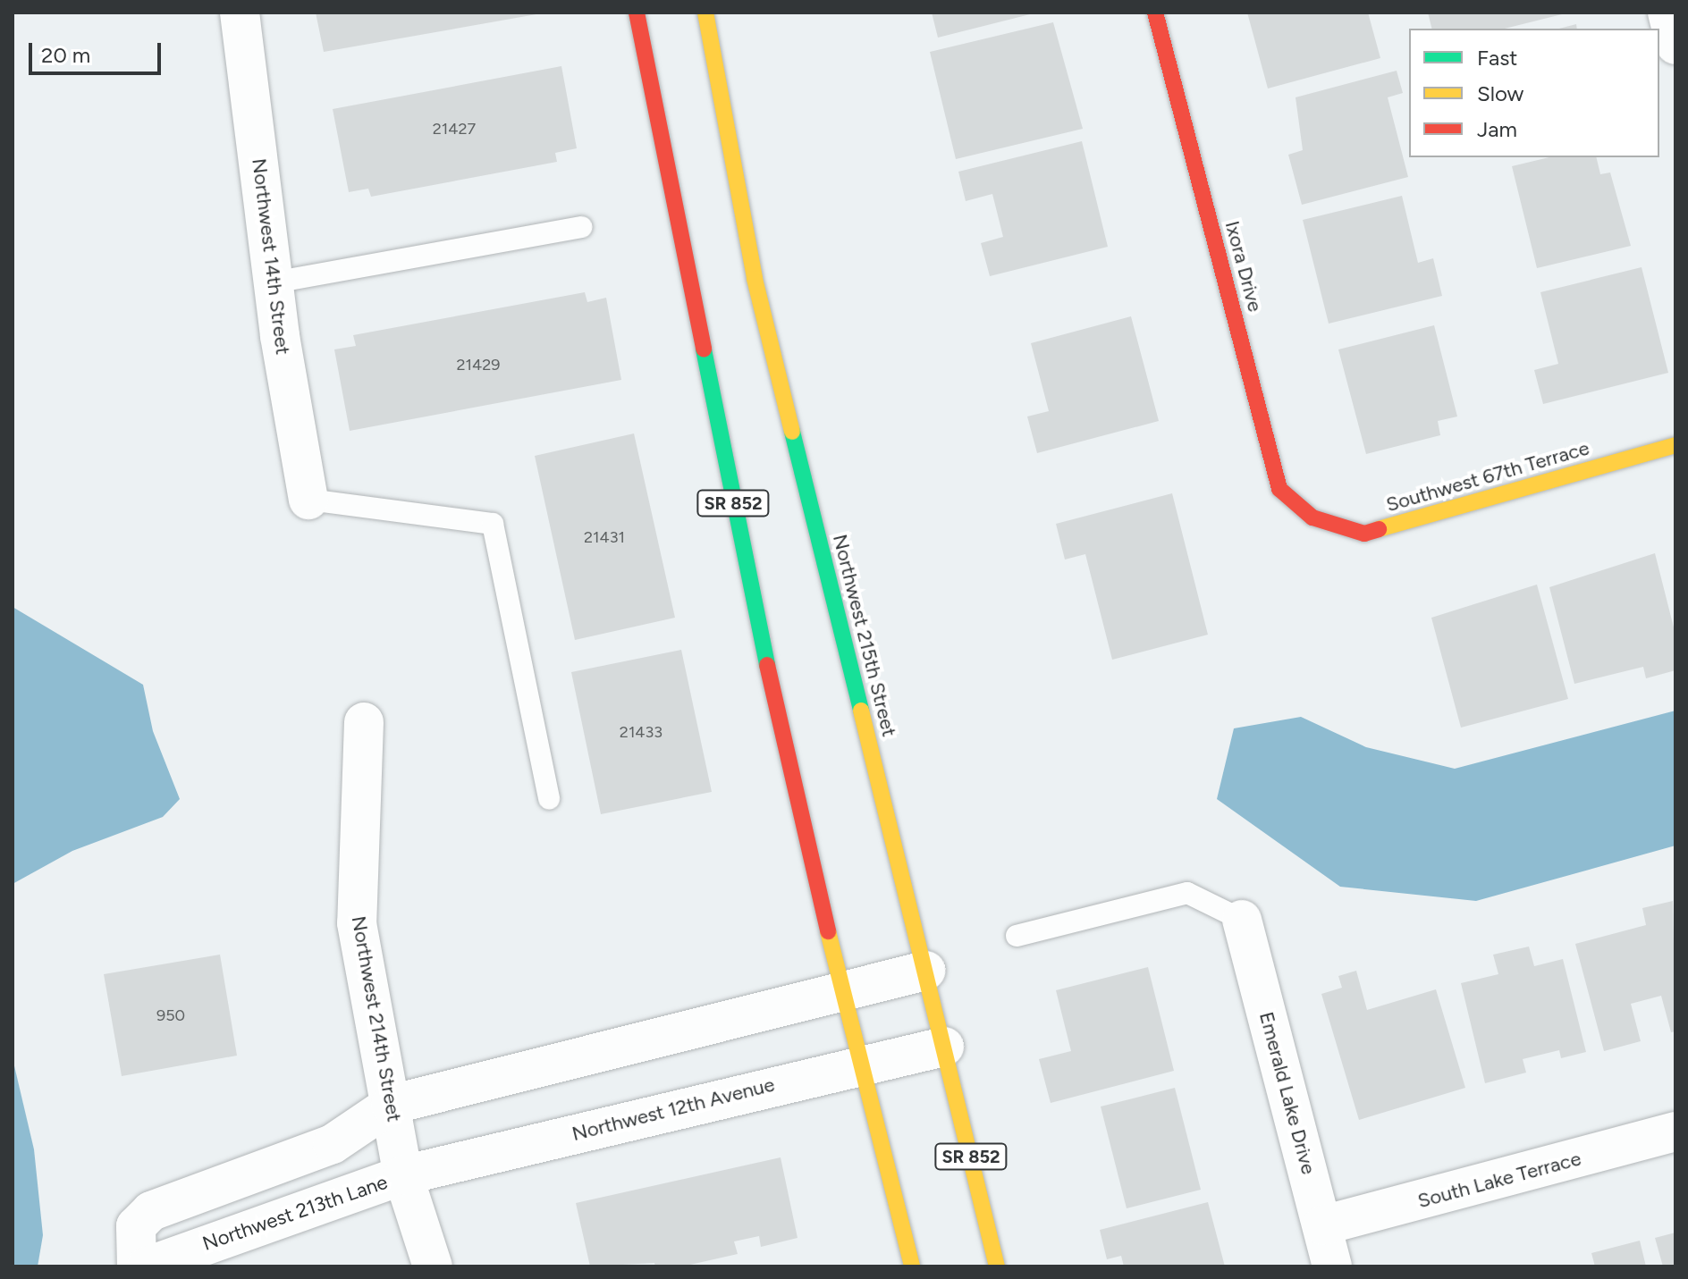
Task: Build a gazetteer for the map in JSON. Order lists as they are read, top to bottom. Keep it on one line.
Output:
{"streets":{"main road":["Ixora Drive","Southwest 67th Terrace","SR 852","Northwest 215th Street"],"street":["Northwest 14th Street","Northwest 214th Street","Emerald Lake Drive","Northwest 12th Avenue","South Lake Terrace","Northwest 213th Lane"]},"crossings":[["Ixora Drive","Southwest 67th Terrace"],["SR 852","Northwest 12th Avenue"],["Northwest 215th Street","Northwest 12th Avenue"],["Northwest 214th Street","Northwest 12th Avenue"],["Northwest 214th Street","Northwest 213th Lane"],["Emerald Lake Drive","South Lake Terrace"],["Northwest 12th Avenue","Northwest 213th Lane"]],"house_numbers":["21427","21429","21431","21433","950"],"legend":["Fast","Slow","Jam"],"scale_bar":"20 m"}
